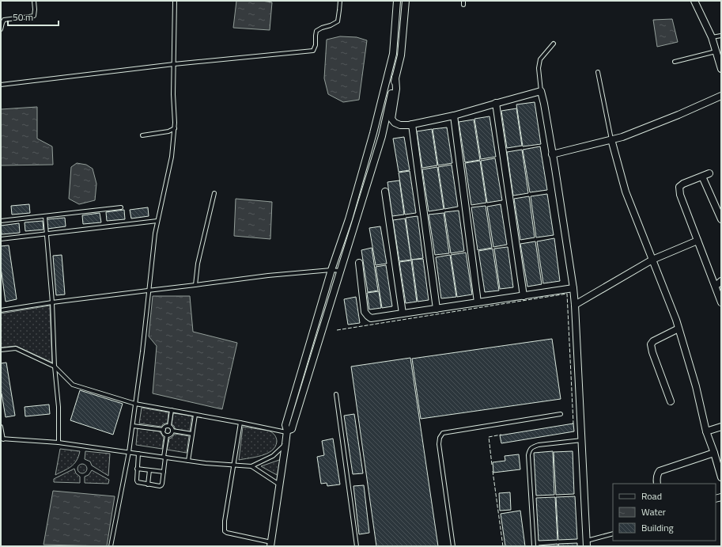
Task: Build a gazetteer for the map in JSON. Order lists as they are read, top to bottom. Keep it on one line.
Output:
{"legend":["Road","Water","Building"],"scale_bar":"50 m"}
